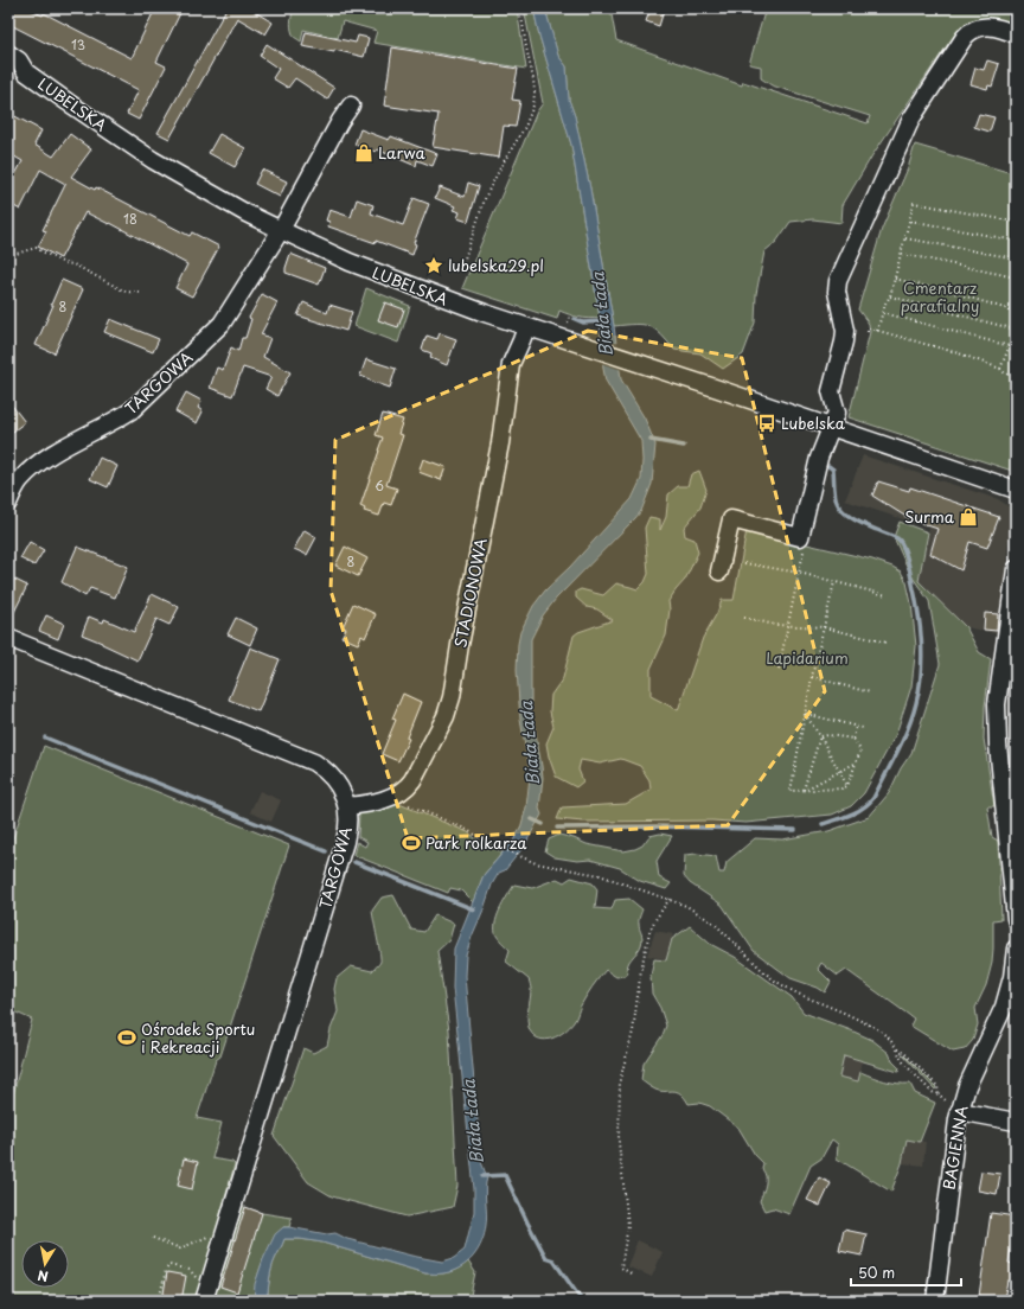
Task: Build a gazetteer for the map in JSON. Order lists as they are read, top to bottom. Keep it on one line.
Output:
{"streets":{"street":["LUBELSKA","TARGOWA","STADIONOWA","BAGIENNA"]},"crossings":[["LUBELSKA","TARGOWA"],["LUBELSKA","STADIONOWA"],["TARGOWA","STADIONOWA"]],"water":["Biała Łada"],"parks":["Cmentarz parafialny","Lapidarium"],"places":{"shop":["Larwa","Surma"],"place":["lubelska29.pl"],"bus stop":["Lubelska"],"sports":["Park rolkarza","Ośrodek Sportu i Rekreacji"]},"house_numbers":["13","18","8","6","8"],"scale_bar":"50 m","north":"bottom"}
